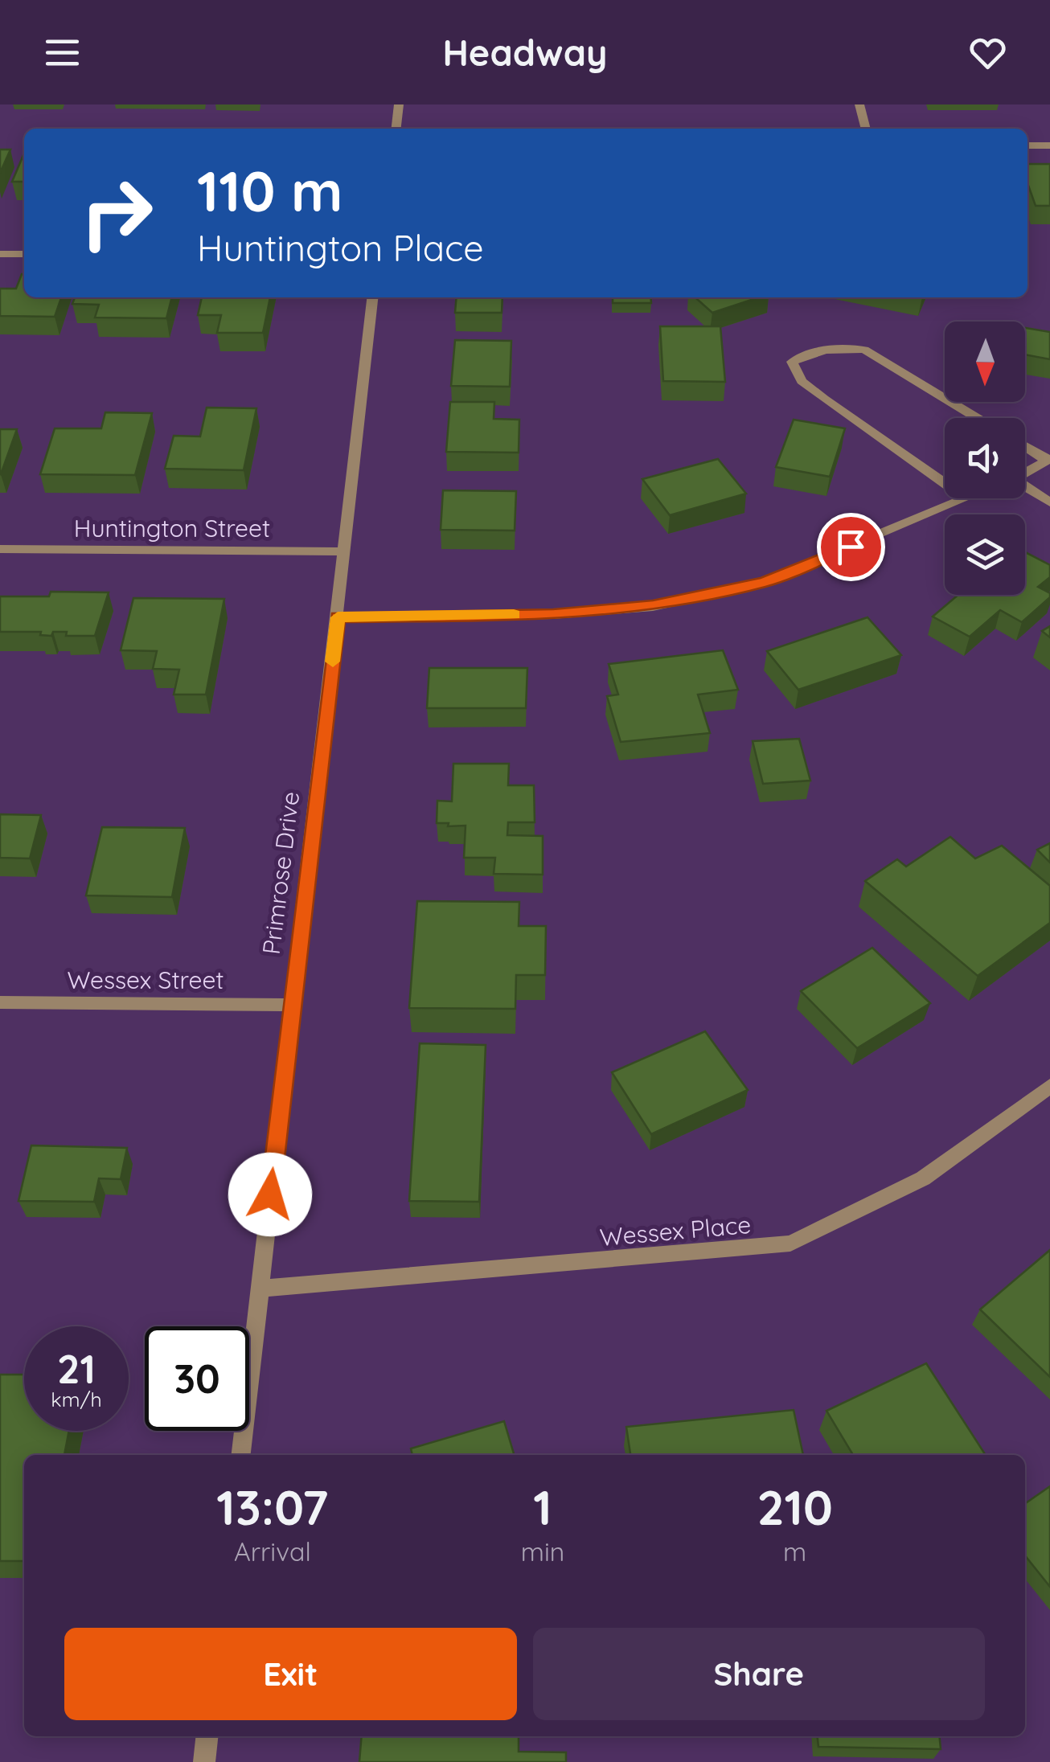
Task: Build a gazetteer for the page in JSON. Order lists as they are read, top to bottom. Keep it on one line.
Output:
{"streets":{"street":["Huntington Street","Primrose Drive","Wessex Street","Wessex Place"]},"crossings":[["Huntington Street","Primrose Drive"],["Primrose Drive","Wessex Street"],["Primrose Drive","Wessex Place"]],"north":"bottom","page":{"header":"Headway","turn":["110 m","Huntington Place"],"speed":"21 km/h","limit":"30","eta":["13:07","Arrival","1","min","210","m"],"buttons":["Exit","Share"]}}
